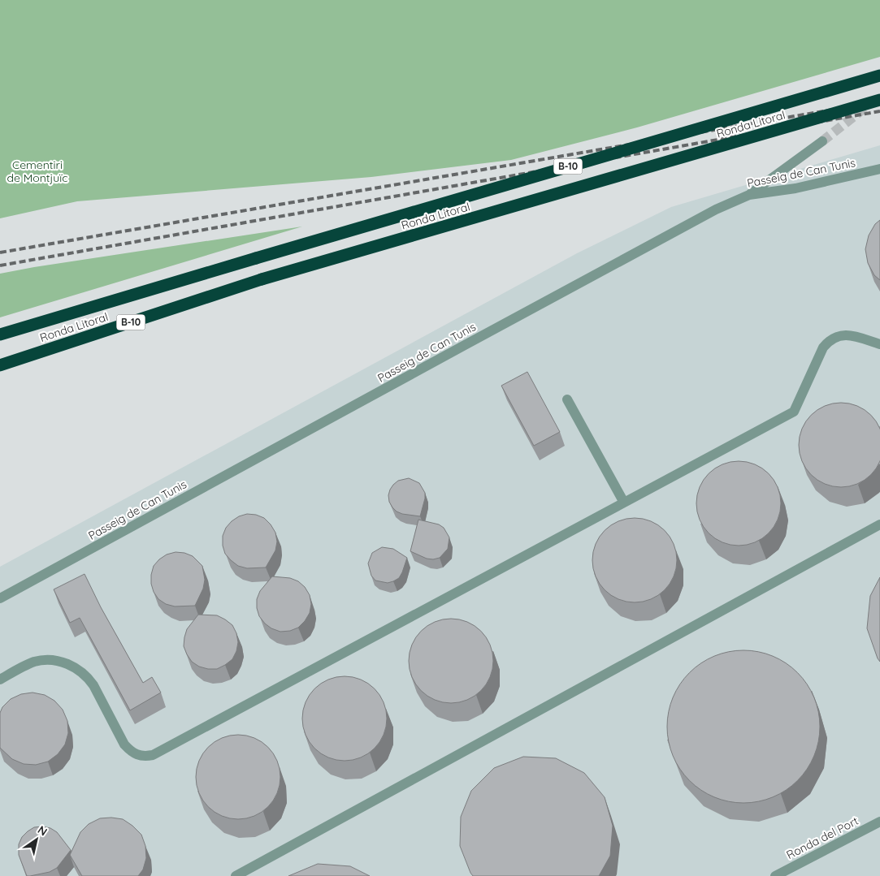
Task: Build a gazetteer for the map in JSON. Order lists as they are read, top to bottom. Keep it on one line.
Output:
{"streets":{"highway":["Ronda Litoral","B-10"],"street":["Passeig de Can Tunis","Ronda del Port"]},"parks":["Cementiri de Montjuïc"],"north":"top right"}
